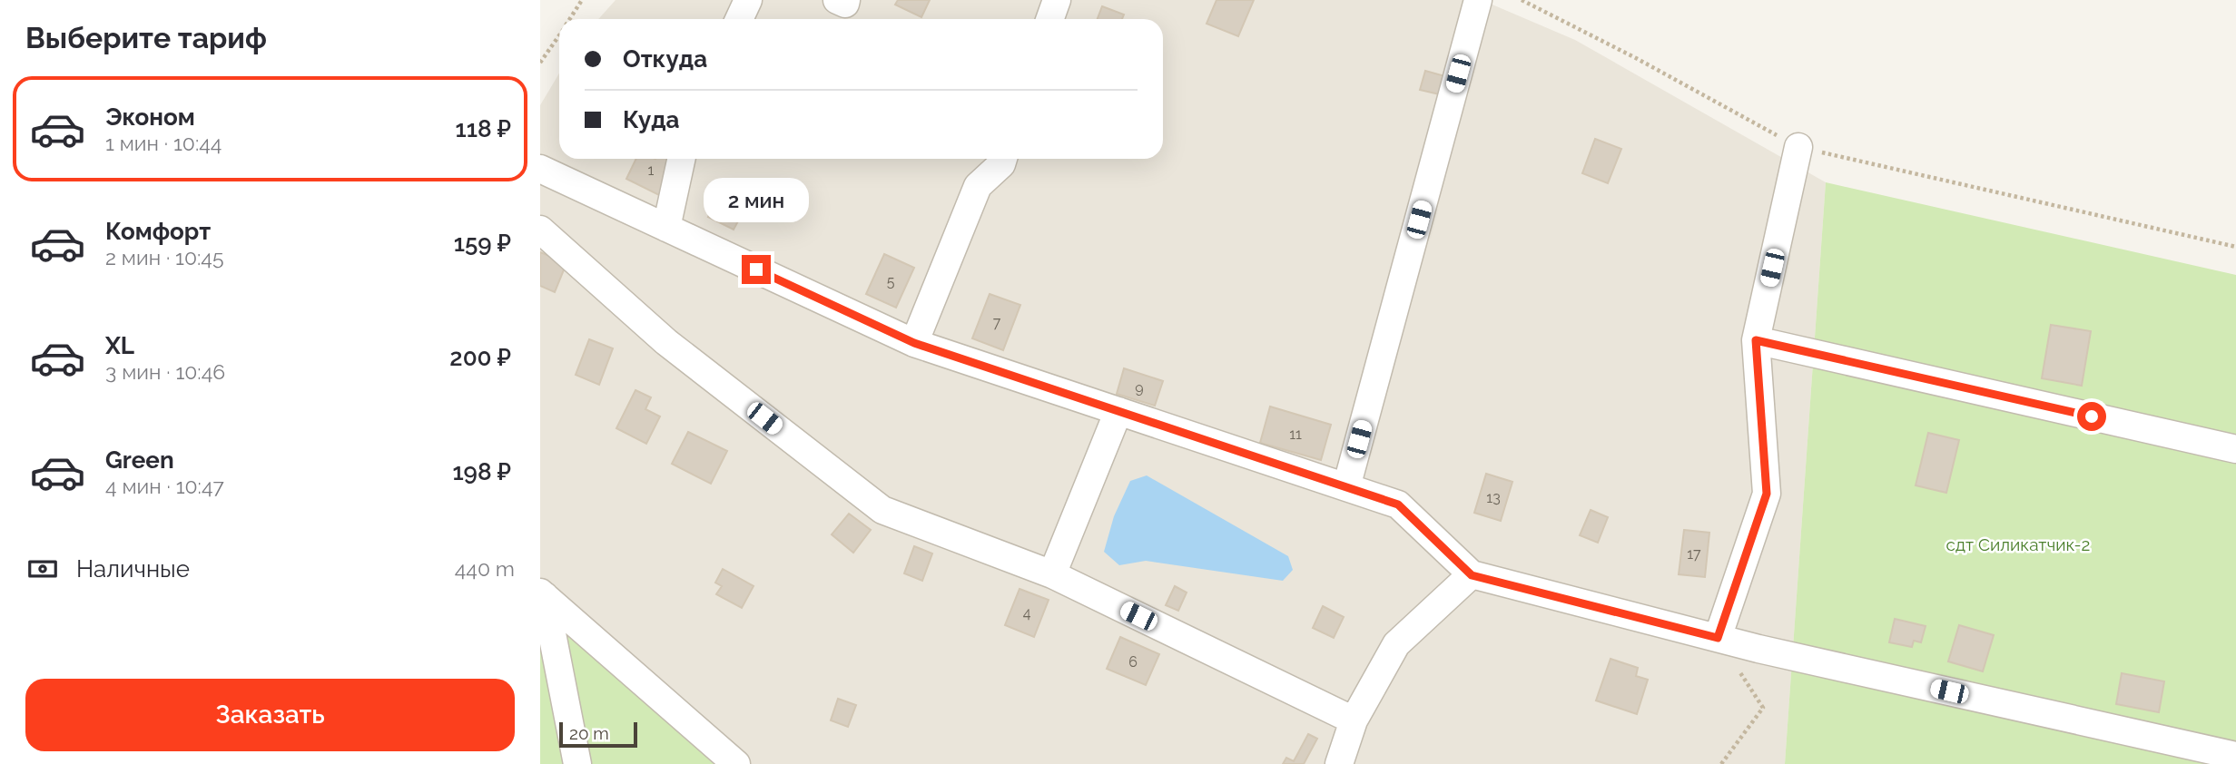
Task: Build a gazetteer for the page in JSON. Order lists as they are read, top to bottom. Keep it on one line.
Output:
{"parks":["сдт Силикатчик-2"],"house_numbers":["1","5","7","9","11","13","17","4","6"],"scale_bar":"20 m","page":{"heading":"Выберите тариф","banner":["Откуда","Куда"],"list":[{"name":"Эконом","note":"1 мин · 10:44","value":"118 ₽"},{"name":"Комфорт","note":"2 мин · 10:45","value":"159 ₽"},{"name":"XL","note":"3 мин · 10:46","value":"200 ₽"},{"name":"Green","note":"4 мин · 10:47","value":"198 ₽"}],"bubble":"2 мин","pay":["Наличные","440 m"],"buttons":"Заказать","scale":"20 m"}}
